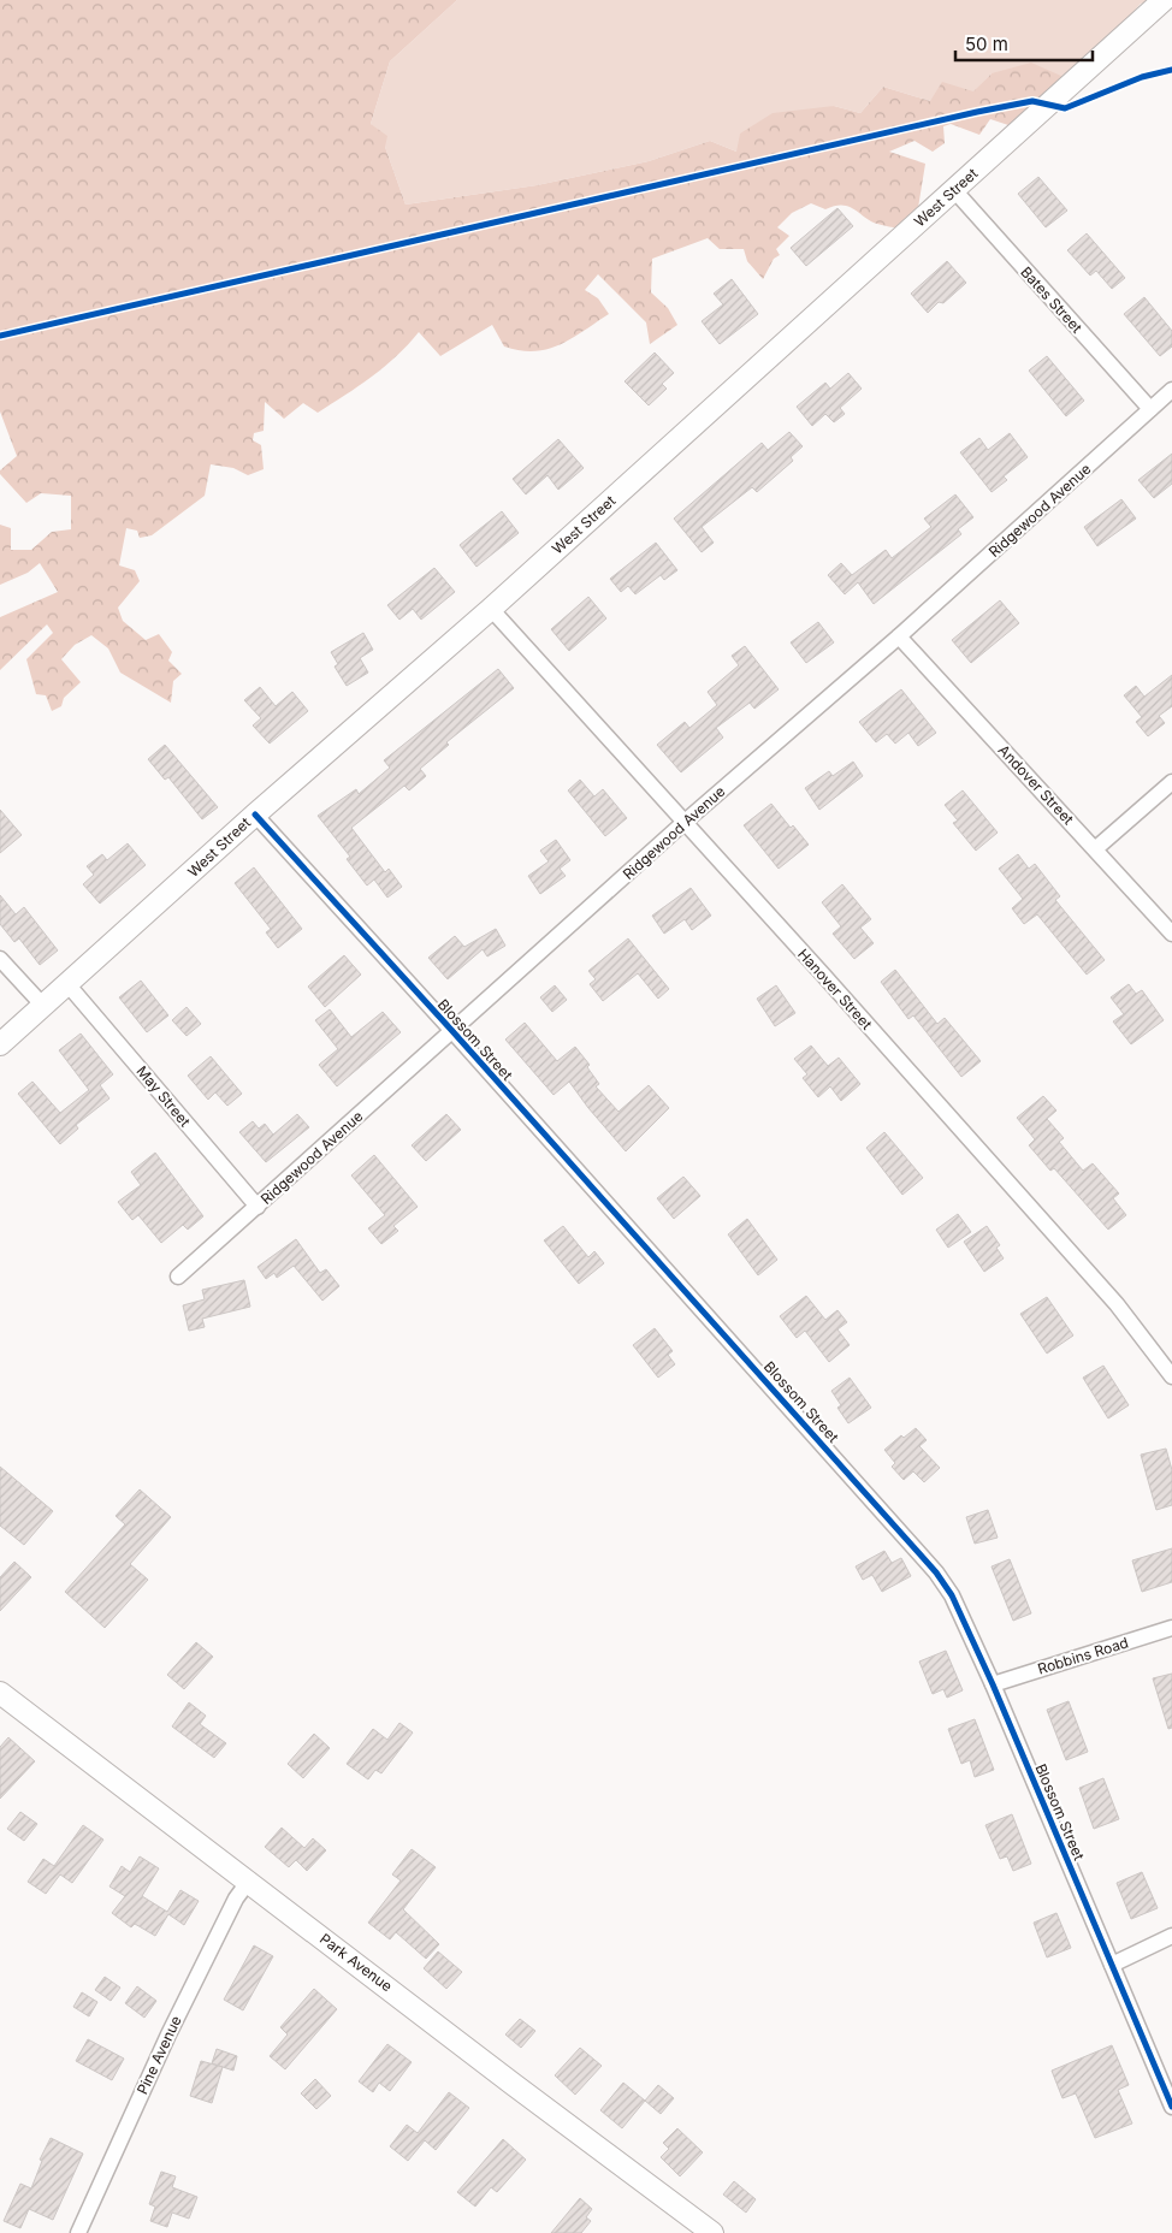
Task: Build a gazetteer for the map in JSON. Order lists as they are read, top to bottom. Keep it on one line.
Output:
{"streets":{"street":["West Street","Bates Street","Ridgewood Avenue","Andover Street","Hanover Street","Blossom Street","May Street","Robbins Road","Park Avenue","Pine Avenue"]},"crossings":[["West Street","Bates Street"],["West Street","Hanover Street"],["West Street","Blossom Street"],["West Street","May Street"],["Bates Street","Ridgewood Avenue"],["Ridgewood Avenue","Andover Street"],["Ridgewood Avenue","Hanover Street"],["Ridgewood Avenue","Blossom Street"],["Ridgewood Avenue","May Street"],["Blossom Street","Robbins Road"],["Park Avenue","Pine Avenue"]],"scale_bar":"50 m"}
